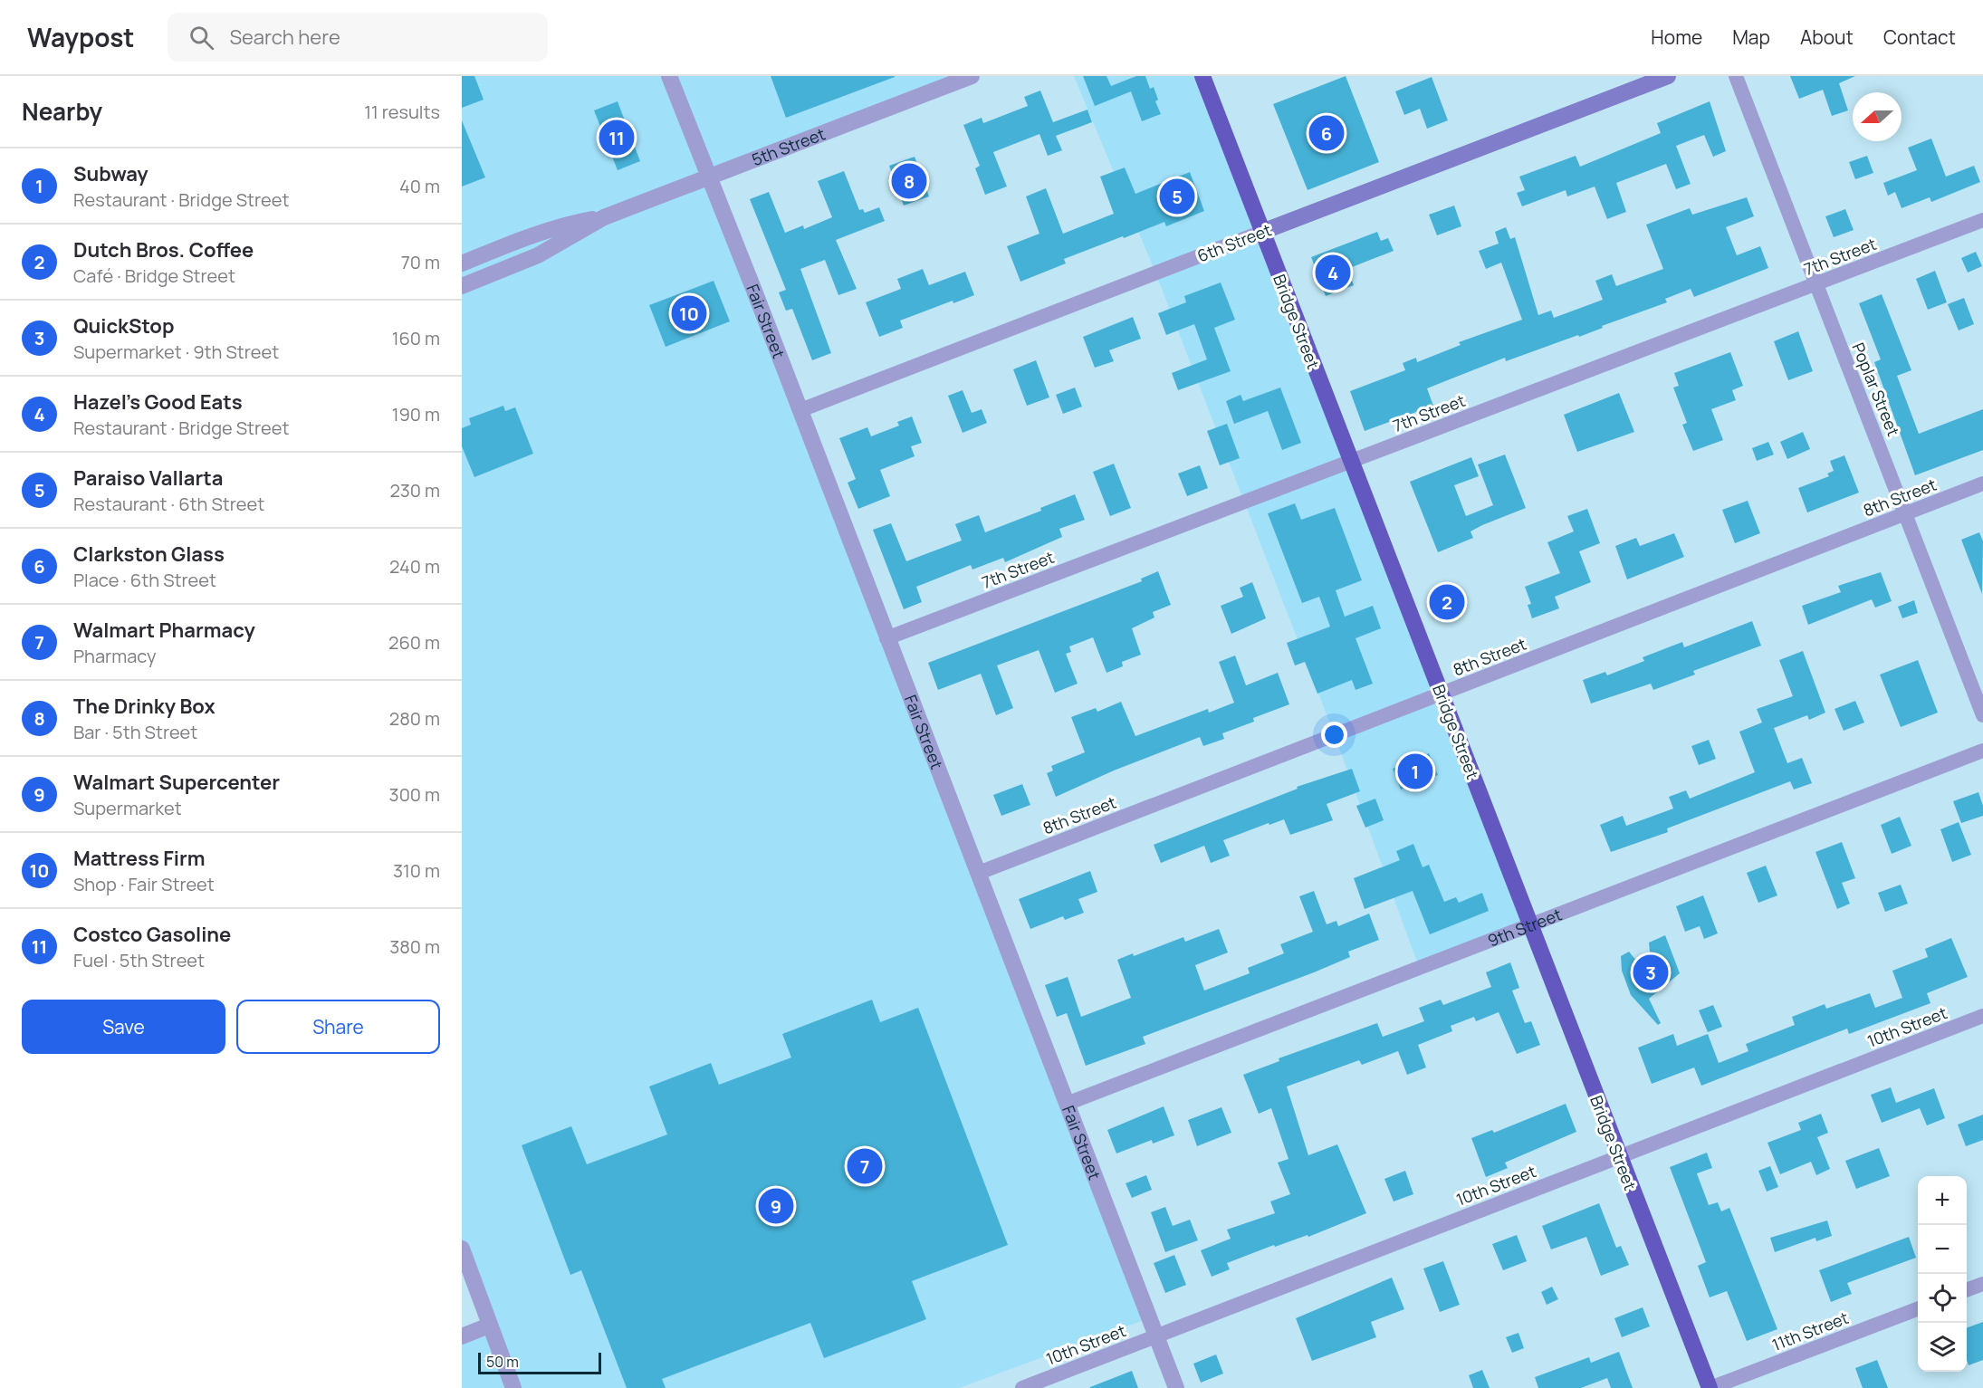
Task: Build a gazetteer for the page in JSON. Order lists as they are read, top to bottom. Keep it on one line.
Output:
{"streets":{"highway":["Bridge Street"],"main road":["6th Street"],"street":["5th Street","7th Street","Fair Street","Poplar Street","8th Street","9th Street","10th Street","11th Street"]},"crossings":[["5th Street","Fair Street"],["6th Street","Fair Street"],["6th Street","Bridge Street"],["7th Street","Fair Street"],["7th Street","Bridge Street"],["7th Street","Poplar Street"],["Fair Street","8th Street"],["Fair Street","9th Street"],["Fair Street","10th Street"],["Bridge Street","8th Street"],["Bridge Street","9th Street"],["Bridge Street","10th Street"],["Bridge Street","11th Street"],["Poplar Street","8th Street"]],"scale_bar":"50 m","north":"left","page":{"header":"Waypost","search":"Search here","nav":["Home","Map","About","Contact"],"heading":["Nearby","11 results"],"pins":["6","11","8","5","4","10","2","1","3","7","9"],"list":[{"mark":"1","name":"Subway","note":"Restaurant · Bridge Street","value":"40 m"},{"mark":"2","name":"Dutch Bros. Coffee","note":"Café · Bridge Street","value":"70 m"},{"mark":"3","name":"QuickStop","note":"Supermarket · 9th Street","value":"160 m"},{"mark":"4","name":"Hazel’s Good Eats","note":"Restaurant · Bridge Street","value":"190 m"},{"mark":"5","name":"Paraiso Vallarta","note":"Restaurant · 6th Street","value":"230 m"},{"mark":"6","name":"Clarkston Glass","note":"Place · 6th Street","value":"240 m"},{"mark":"7","name":"Walmart Pharmacy","note":"Pharmacy","value":"260 m"},{"mark":"8","name":"The Drinky Box","note":"Bar · 5th Street","value":"280 m"},{"mark":"9","name":"Walmart Supercenter","note":"Supermarket","value":"300 m"},{"mark":"10","name":"Mattress Firm","note":"Shop · Fair Street","value":"310 m"},{"mark":"11","name":"Costco Gasoline","note":"Fuel · 5th Street","value":"380 m"}],"buttons":["Save","Share"],"map_buttons":["+","−"],"scale":"50 m"}}
